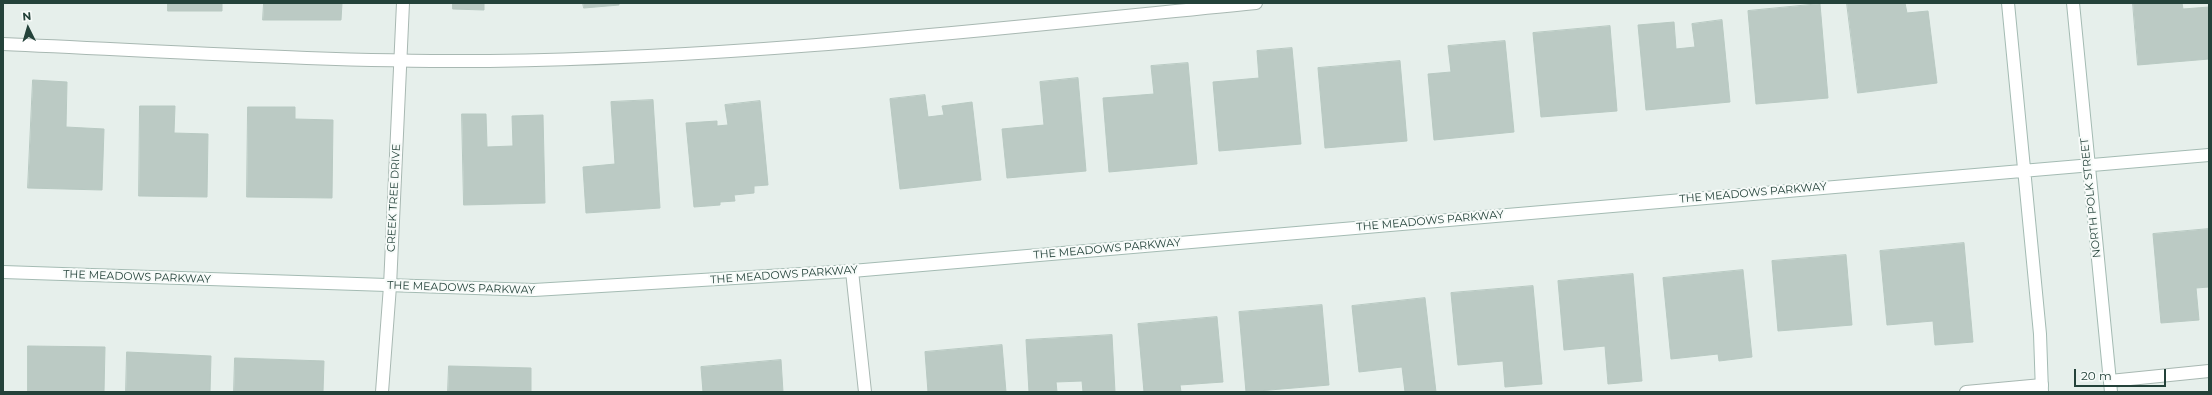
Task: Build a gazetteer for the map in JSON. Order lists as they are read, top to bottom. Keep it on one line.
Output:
{"streets":{"street":["THE MEADOWS PARKWAY","CREEK TREE DRIVE","NORTH POLK STREET"]},"crossings":[["THE MEADOWS PARKWAY","CREEK TREE DRIVE"],["THE MEADOWS PARKWAY","NORTH POLK STREET"]],"scale_bar":"20 m","north":"top"}
